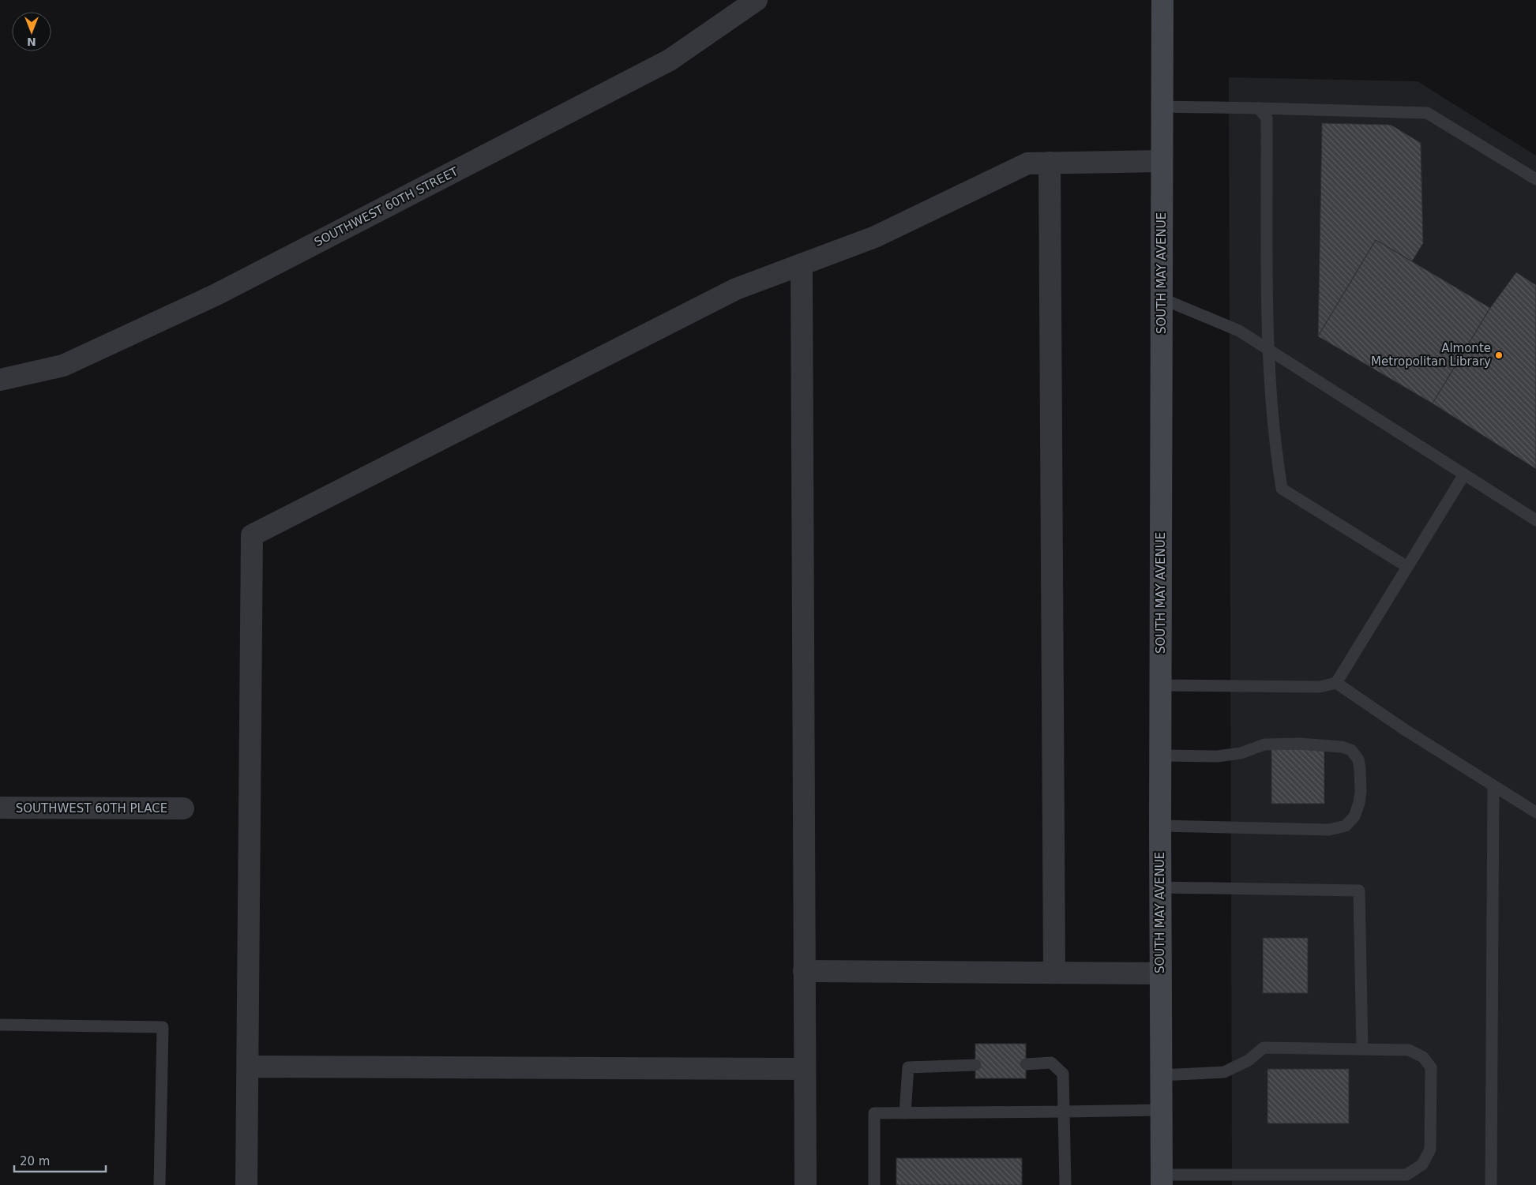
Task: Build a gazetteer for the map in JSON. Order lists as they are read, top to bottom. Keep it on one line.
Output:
{"streets":{"main road":["SOUTH MAY AVENUE"],"street":["SOUTHWEST 60TH STREET","SOUTHWEST 60TH PLACE"]},"places":["Almonte Metropolitan Library"],"scale_bar":"20 m","north":"bottom"}
